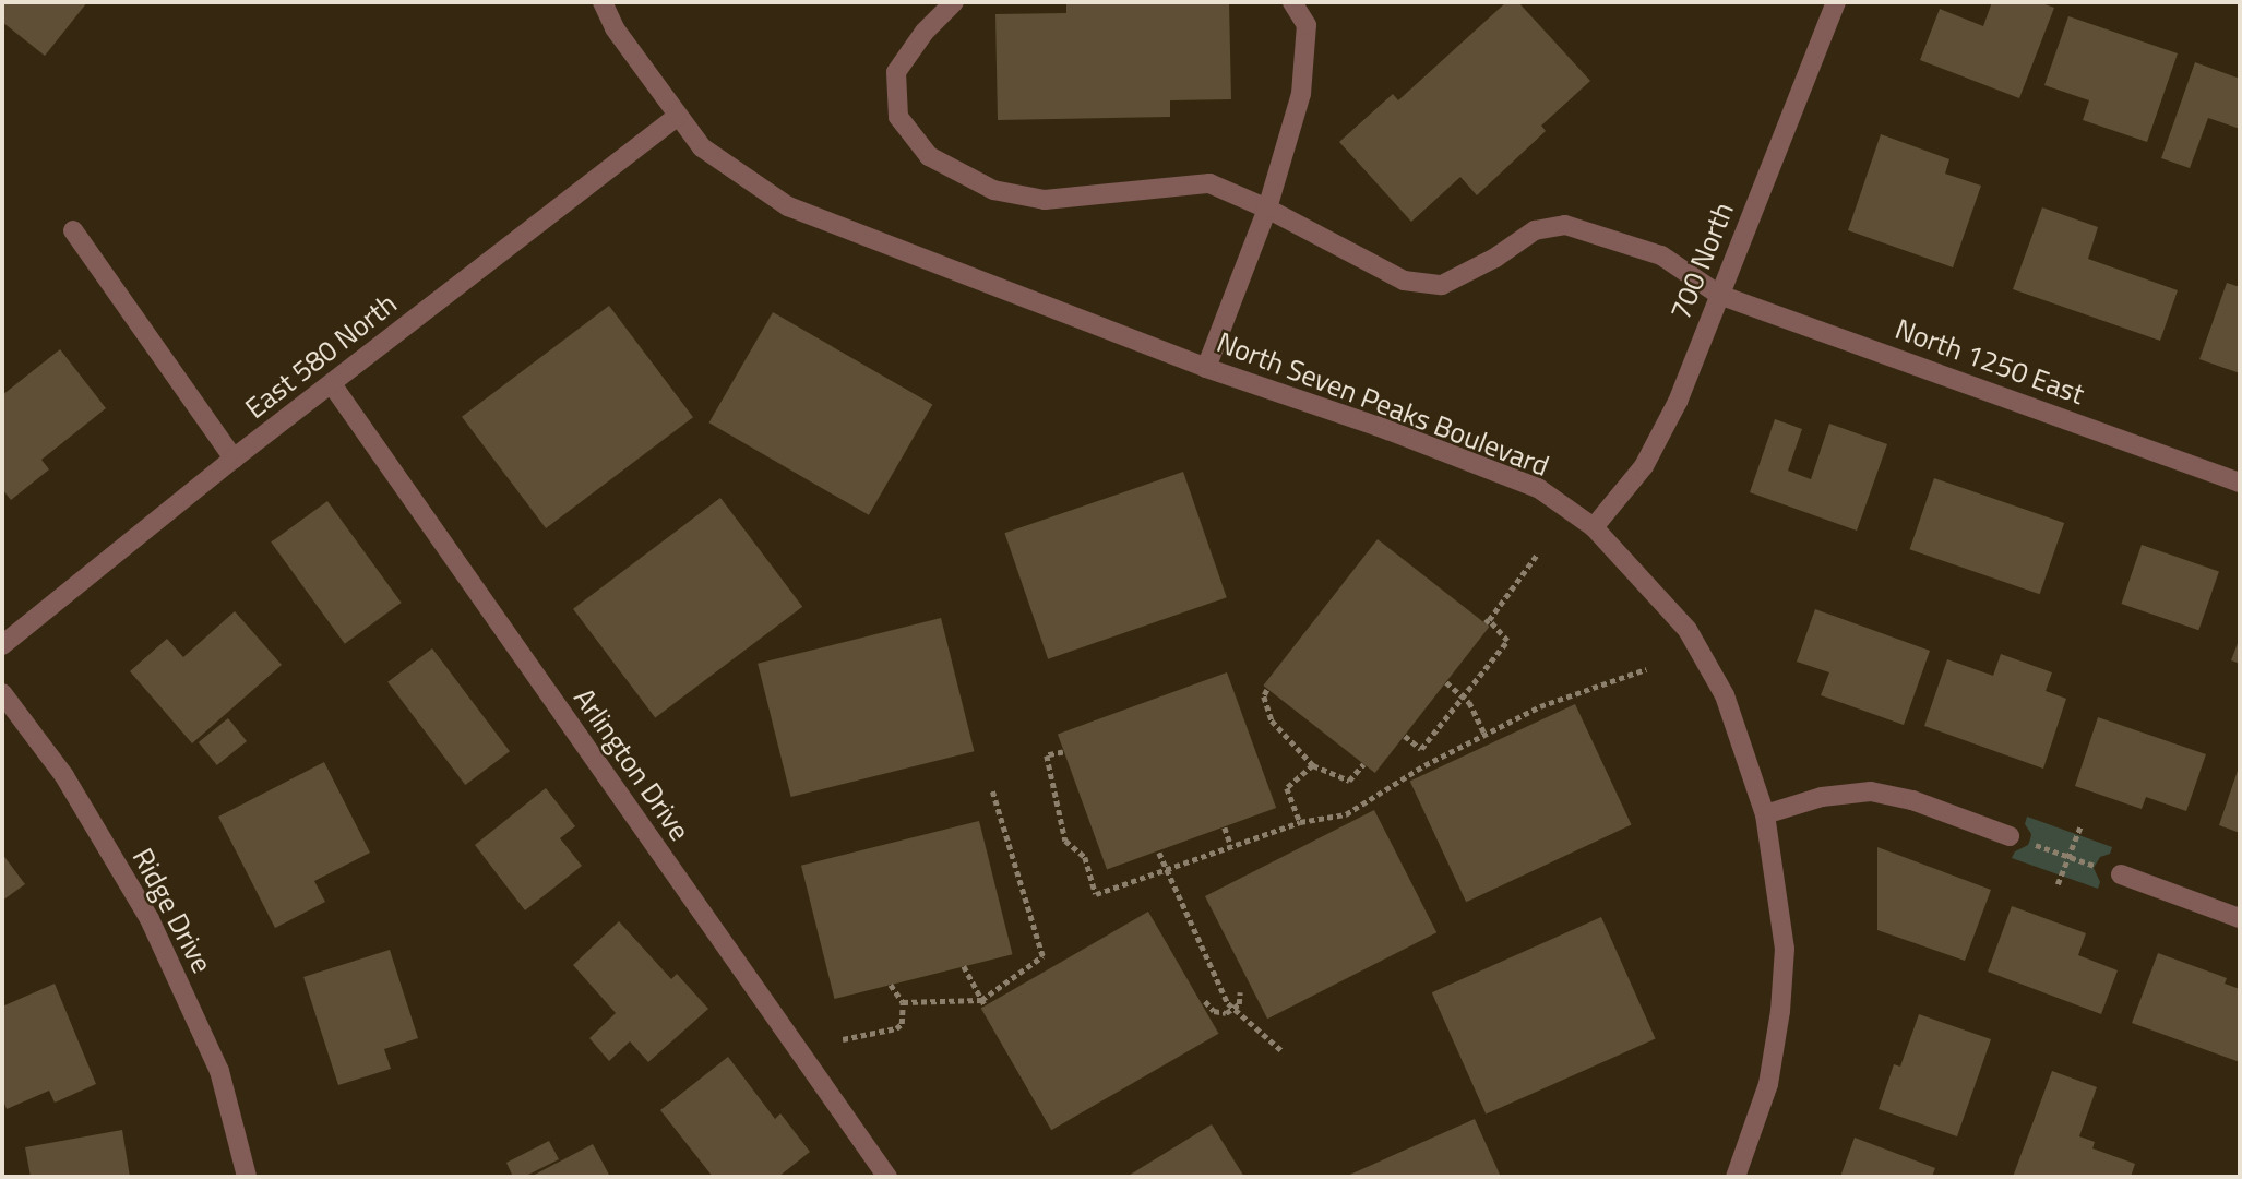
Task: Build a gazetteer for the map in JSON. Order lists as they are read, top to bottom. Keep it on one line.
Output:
{"streets":{"street":["700 North","East 580 North","North 1250 East","North Seven Peaks Boulevard","Arlington Drive","Ridge Drive"]},"crossings":[["700 North","North 1250 East"],["700 North","North Seven Peaks Boulevard"],["East 580 North","North Seven Peaks Boulevard"],["East 580 North","Arlington Drive"]]}
